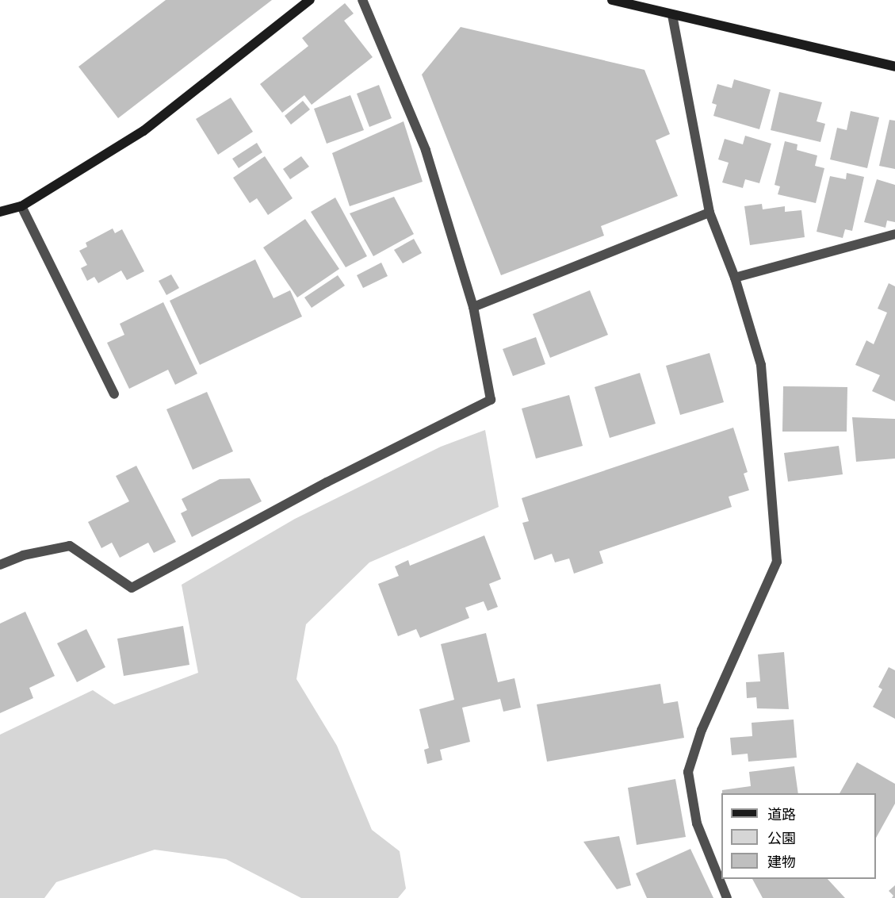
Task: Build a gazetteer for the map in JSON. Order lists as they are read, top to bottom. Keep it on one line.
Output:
{"legend":["道路","公園","建物"]}
